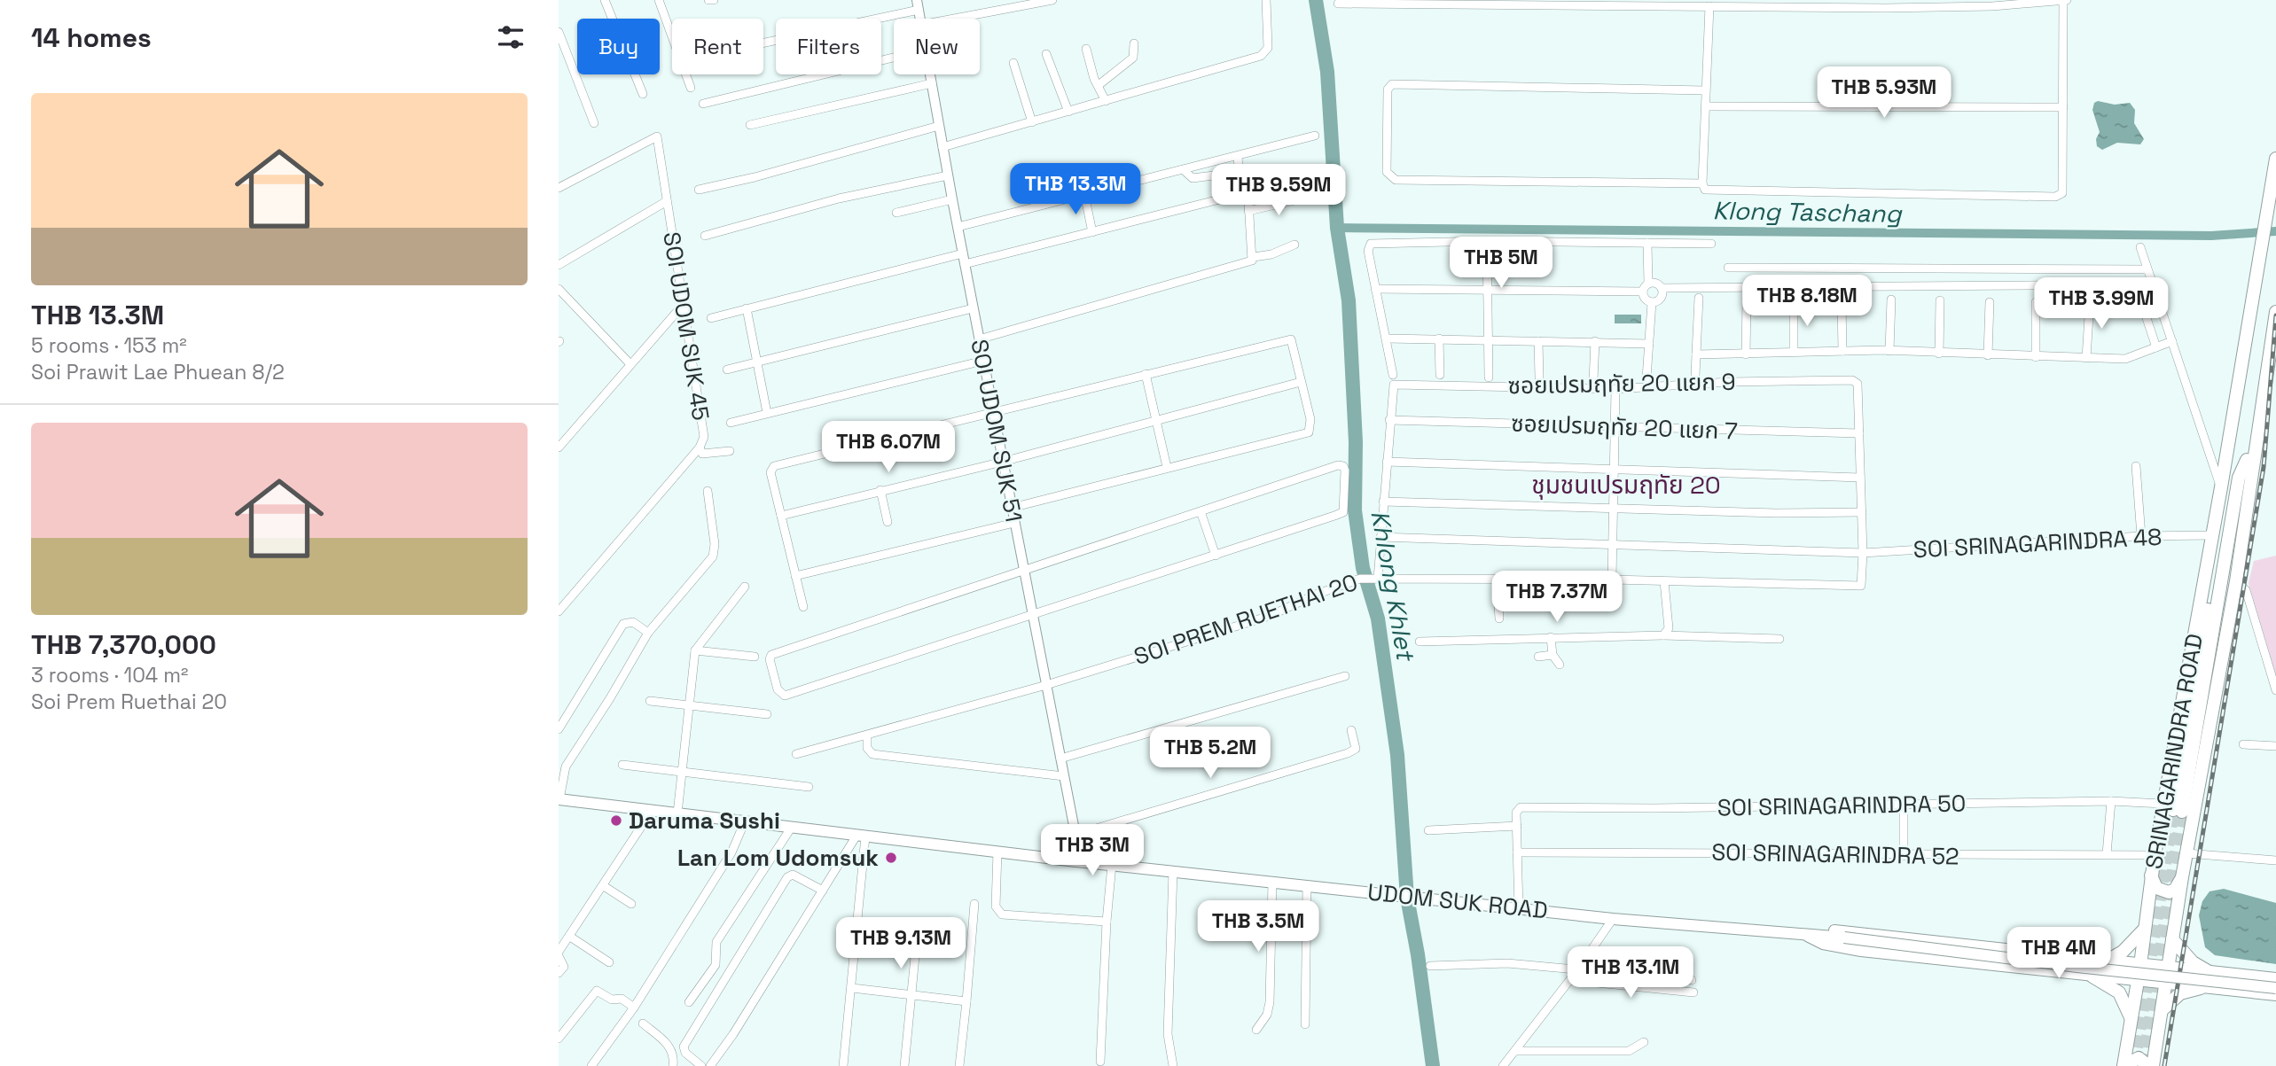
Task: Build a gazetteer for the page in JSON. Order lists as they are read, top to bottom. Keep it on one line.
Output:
{"streets":{"main road":["SRINAGARINDRA ROAD","UDOM SUK ROAD"],"street":["SOI UDOM SUK 45","ซอยเปรมฤทัย 20 แยก 9","ซอยเปรมฤทัย 20 แยก 7","SOI UDOM SUK 51","SOI SRINAGARINDRA 48","SOI PREM RUETHAI 20","SOI SRINAGARINDRA 50","SOI SRINAGARINDRA 52"]},"crossings":[["ซอยเปรมฤทัย 20 แยก 9","ซอยเปรมฤทัย 20 แยก 7"],["SOI UDOM SUK 51","SOI PREM RUETHAI 20"],["SOI UDOM SUK 51","UDOM SUK ROAD"],["SOI SRINAGARINDRA 48","SOI PREM RUETHAI 20"],["SOI SRINAGARINDRA 48","SRINAGARINDRA ROAD"],["SRINAGARINDRA ROAD","SOI SRINAGARINDRA 50"],["SRINAGARINDRA ROAD","SOI SRINAGARINDRA 52"],["SRINAGARINDRA ROAD","UDOM SUK ROAD"]],"districts":["ชุมชนเปรมฤทัย 20"],"water":["Klong Taschang","Khlong Khlet"],"places":["Daruma Sushi","Lan Lom Udomsuk"],"page":{"heading":"14 homes","chip":["Buy","Rent","Filters","New"],"price":["THB 5.93M","THB 13.3M","THB 9.59M","THB 5M","THB 8.18M","THB 3.99M","THB 6.07M","THB 7.37M","THB 5.2M","THB 3M","THB 3.5M","THB 9.13M","THB 4M","THB 13.1M"],"list":[{"name":"THB 13.3M","note":"5 rooms · 153 m² · Soi Prawit Lae Phuean 8/2"},{"name":"THB 7,370,000","note":"3 rooms · 104 m² · Soi Prem Ruethai 20"}]}}
